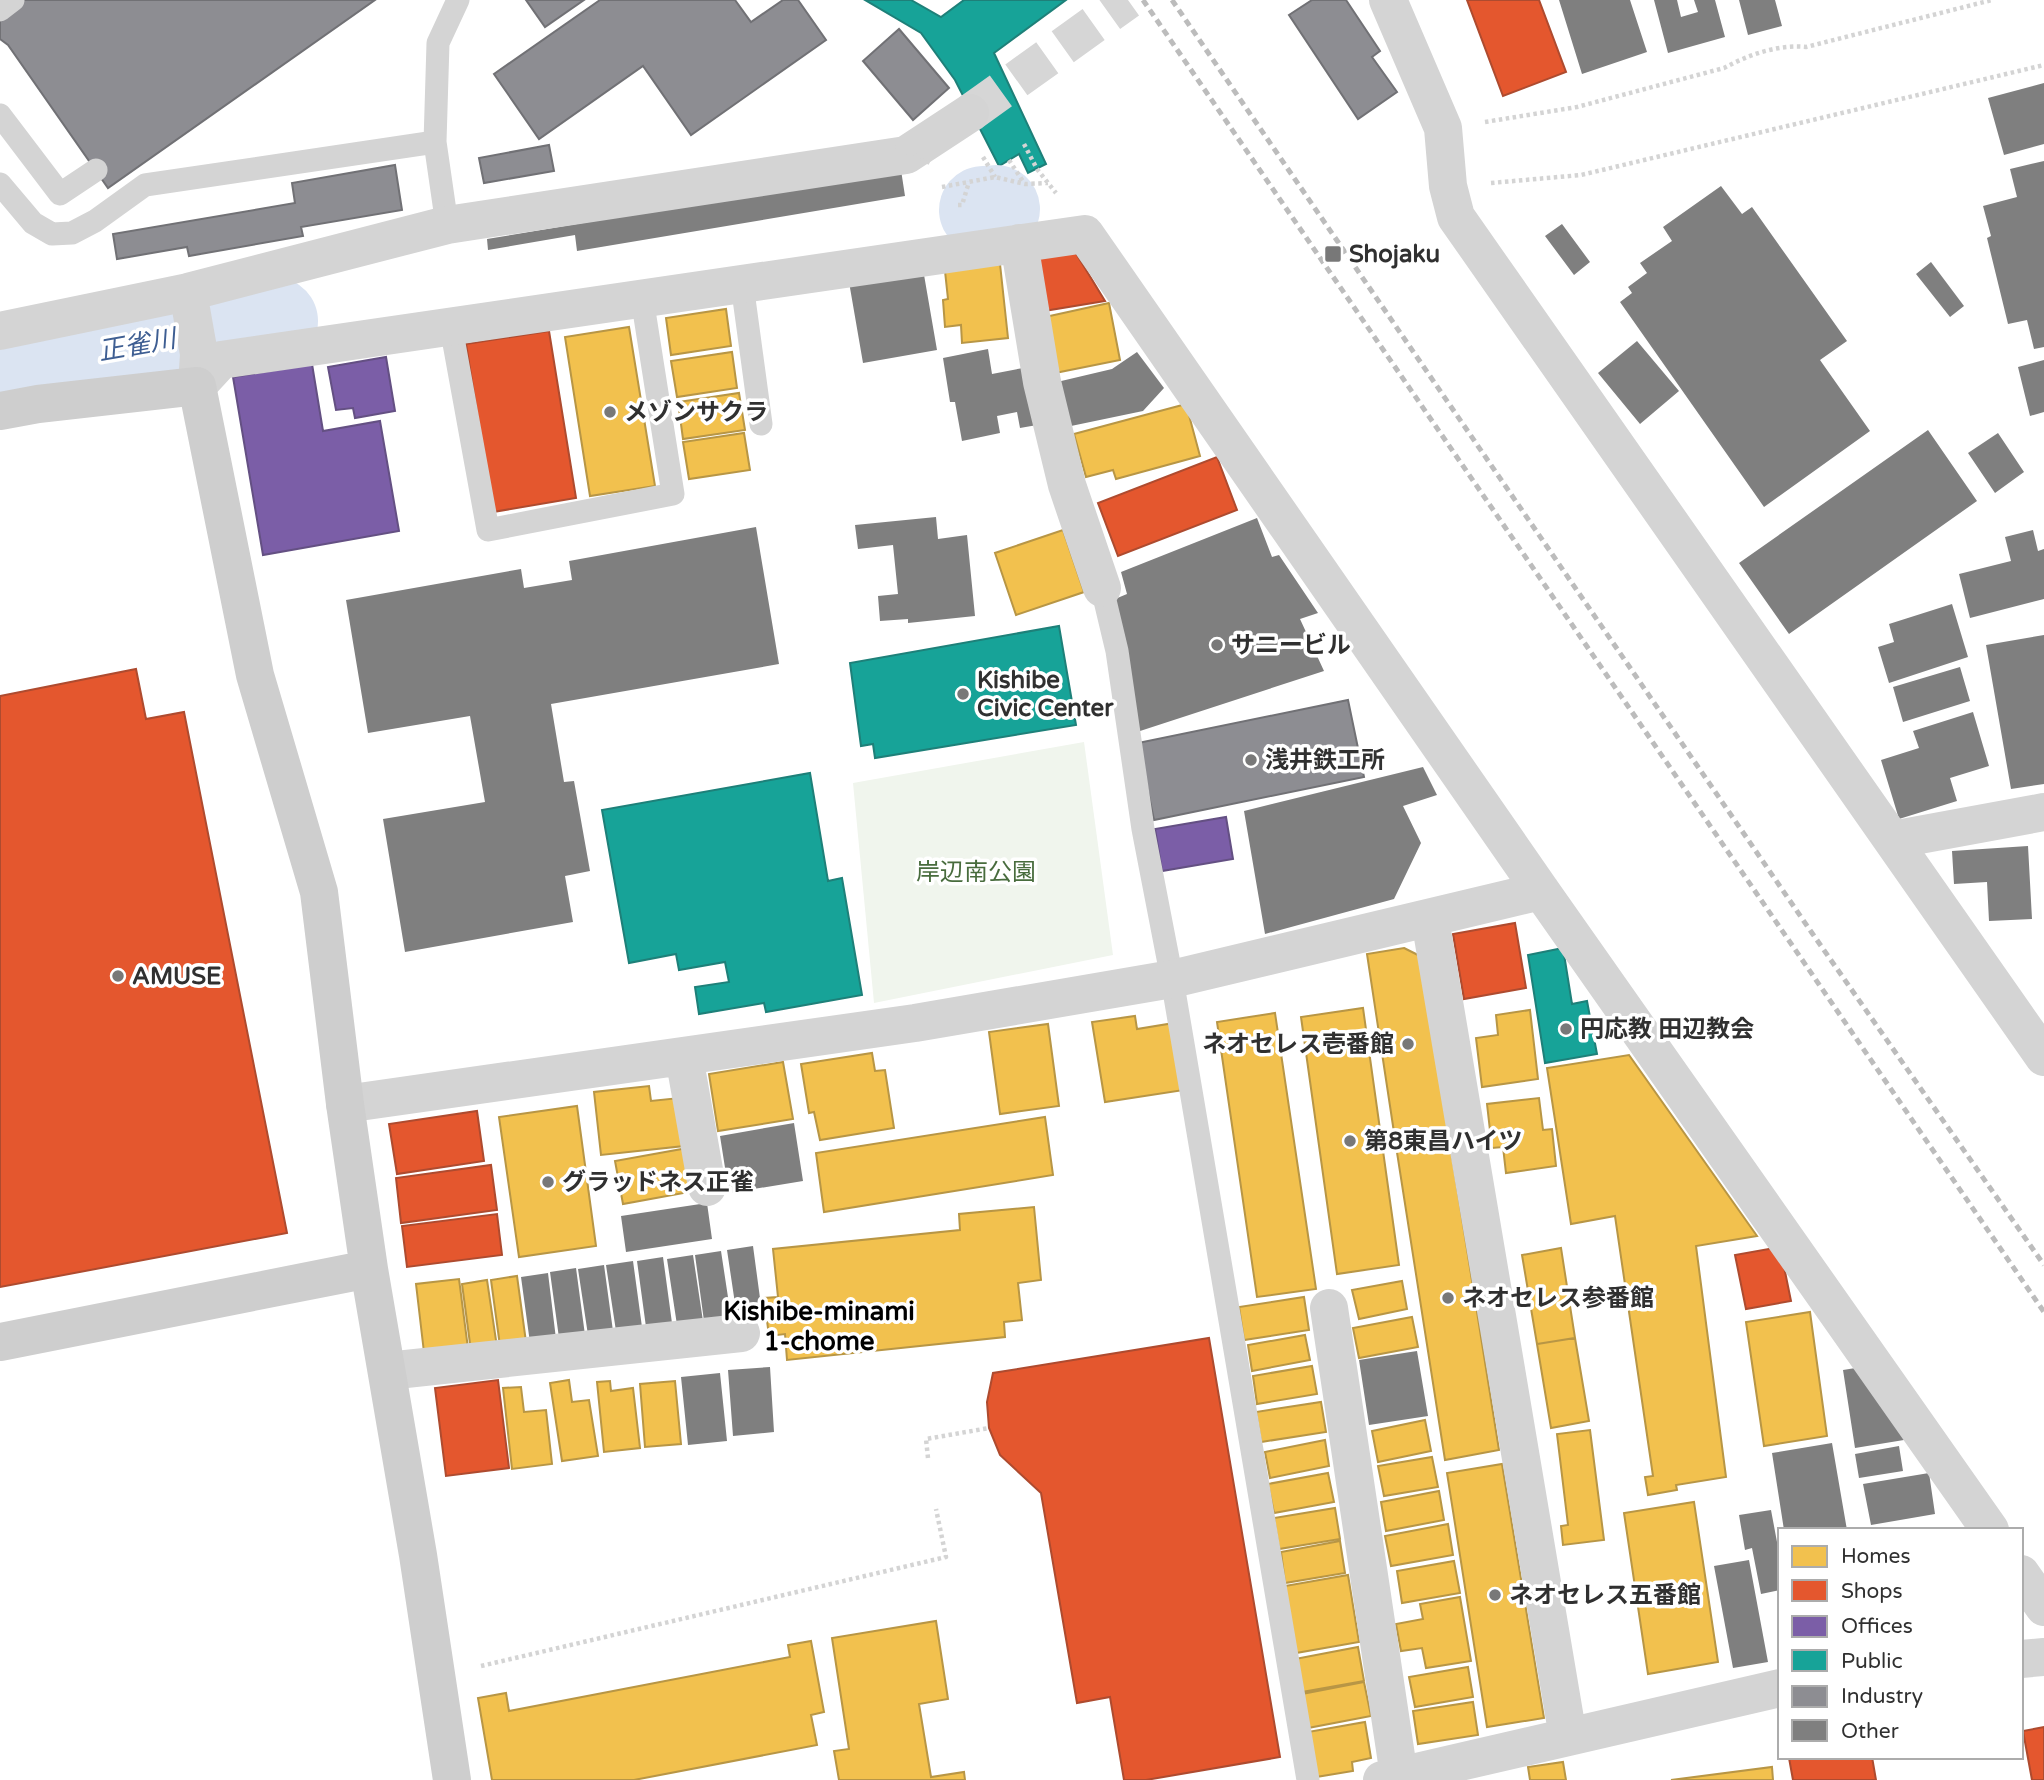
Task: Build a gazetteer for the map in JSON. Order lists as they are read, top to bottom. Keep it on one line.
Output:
{"districts":["Kishibe-minami 1-chome"],"water":["正雀川"],"parks":["岸辺南公園"],"places":{"transit":["Shojaku"],"other":["メゾンサクラ","サニービル","Kishibe Civic Center","浅井鉄工所","AMUSE","円応教 田辺教会","ネオセレス壱番館","第8東昌ハイツ","グラッドネス正雀","ネオセレス参番館","ネオセレス五番館"]},"legend":["Homes","Shops","Offices","Public","Industry","Other"]}
